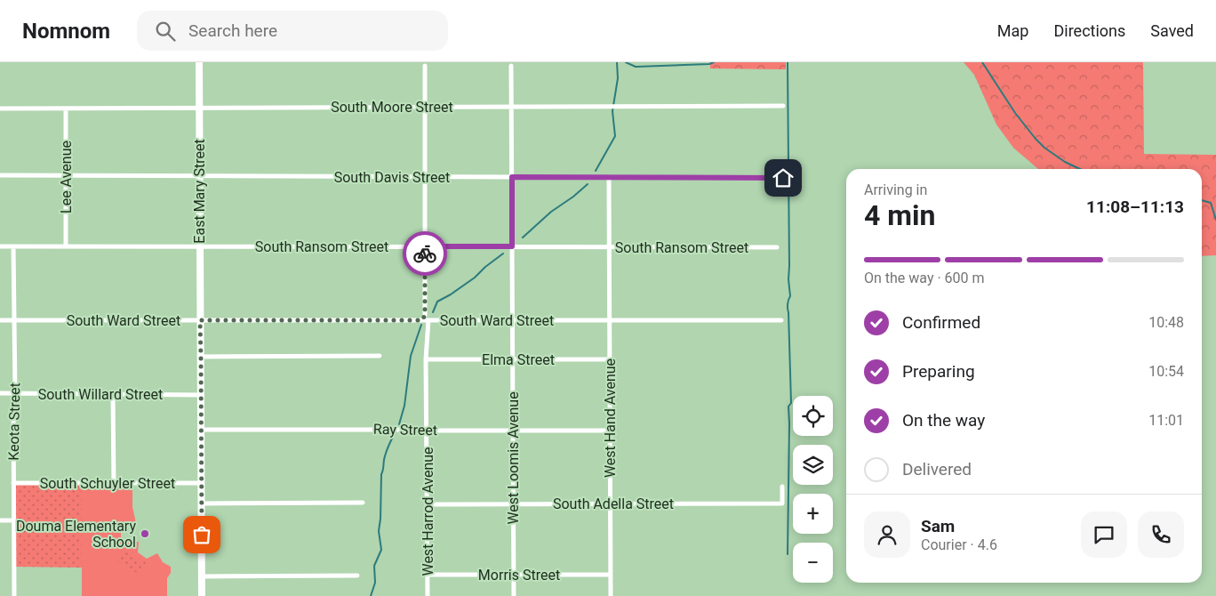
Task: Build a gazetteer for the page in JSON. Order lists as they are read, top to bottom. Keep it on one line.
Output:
{"streets":{"main road":["East Mary Street"],"street":["South Moore Street","Lee Avenue","South Davis Street","South Ransom Street","South Ward Street","Elma Street","South Willard Street","West Hand Avenue","Keota Street","Ray Street","West Loomis Avenue","South Schuyler Street","South Adella Street","West Harrod Avenue","Morris Street"]},"crossings":[["South Moore Street","Lee Avenue"],["South Moore Street","East Mary Street"],["South Moore Street","West Loomis Avenue"],["Lee Avenue","South Davis Street"],["Lee Avenue","South Ransom Street"],["South Davis Street","East Mary Street"],["South Davis Street","West Hand Avenue"],["South Davis Street","West Loomis Avenue"],["East Mary Street","South Ransom Street"],["East Mary Street","South Ward Street"],["East Mary Street","South Willard Street"],["East Mary Street","Ray Street"],["East Mary Street","South Schuyler Street"],["South Ransom Street","West Hand Avenue"],["South Ransom Street","Keota Street"],["South Ransom Street","West Loomis Avenue"],["South Ward Street","West Hand Avenue"],["South Ward Street","Keota Street"],["South Ward Street","West Loomis Avenue"],["South Ward Street","West Harrod Avenue"],["Elma Street","West Hand Avenue"],["Elma Street","West Loomis Avenue"],["Elma Street","West Harrod Avenue"],["South Willard Street","Keota Street"],["West Hand Avenue","Ray Street"],["West Hand Avenue","South Adella Street"],["West Hand Avenue","Morris Street"],["Keota Street","South Schuyler Street"],["Ray Street","West Loomis Avenue"],["Ray Street","West Harrod Avenue"],["West Loomis Avenue","South Adella Street"],["West Loomis Avenue","Morris Street"],["South Adella Street","West Harrod Avenue"],["West Harrod Avenue","Morris Street"]],"places":["Douma Elementary School"],"page":{"header":"Nomnom","search":"Search here","nav":["Map","Directions","Saved"],"heading":["4 min","Arriving in","11:08–11:13"],"panel":["Sam","Courier · 4.6"],"bar":"On the way · 600 m","list":[["Confirmed","10:48"],["Preparing","10:54"],["On the way","11:01"],"Delivered"],"map_buttons":["+","−"]}}
